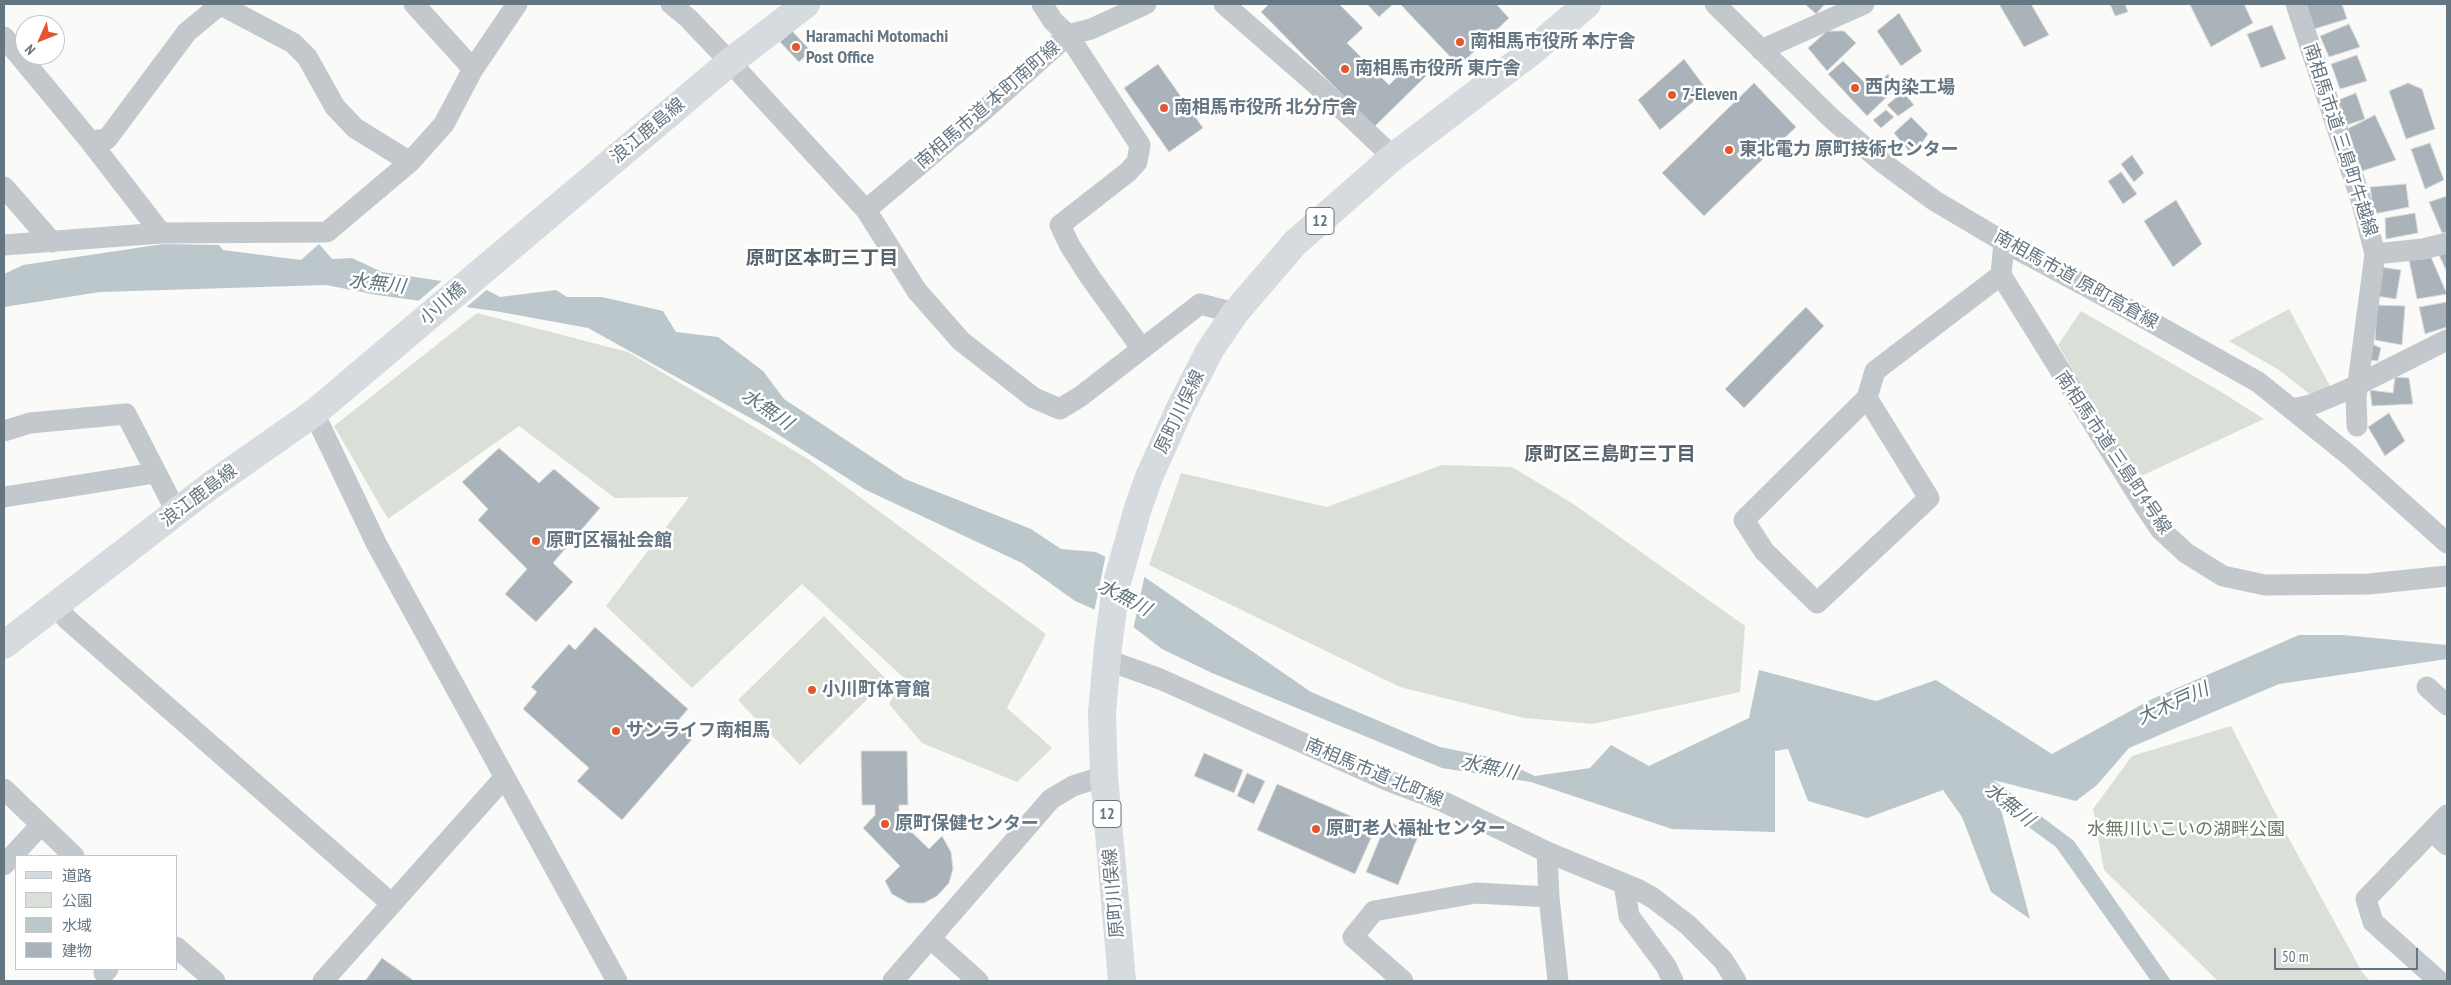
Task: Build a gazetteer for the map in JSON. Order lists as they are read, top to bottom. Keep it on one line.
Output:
{"streets":{"main road":["浪江鹿島線","12","小川橋","原町川俣線"],"street":["南相馬市道 本町南町線","南相馬市道 三島町牛越線","南相馬市道 原町高倉線","南相馬市道 三島町4号線","南相馬市道 北町線"]},"crossings":[["浪江鹿島線","小川橋"],["原町川俣線","南相馬市道 北町線"]],"districts":["原町区本町三丁目","原町区三島町三丁目"],"water":["水無川","大木戸川"],"parks":["水無川いこいの湖畔公園"],"places":["南相馬市役所 本庁舎","Haramachi Motomachi Post Office","南相馬市役所 東庁舎","西内染工場","7-Eleven","南相馬市役所 北分庁舎","東北電力 原町技術センター","原町区福祉会館","小川町体育館","サンライフ南相馬","原町保健センター","原町老人福祉センター"],"legend":["道路","公園","水域","建物"],"scale_bar":"50 m","north":"bottom left"}
